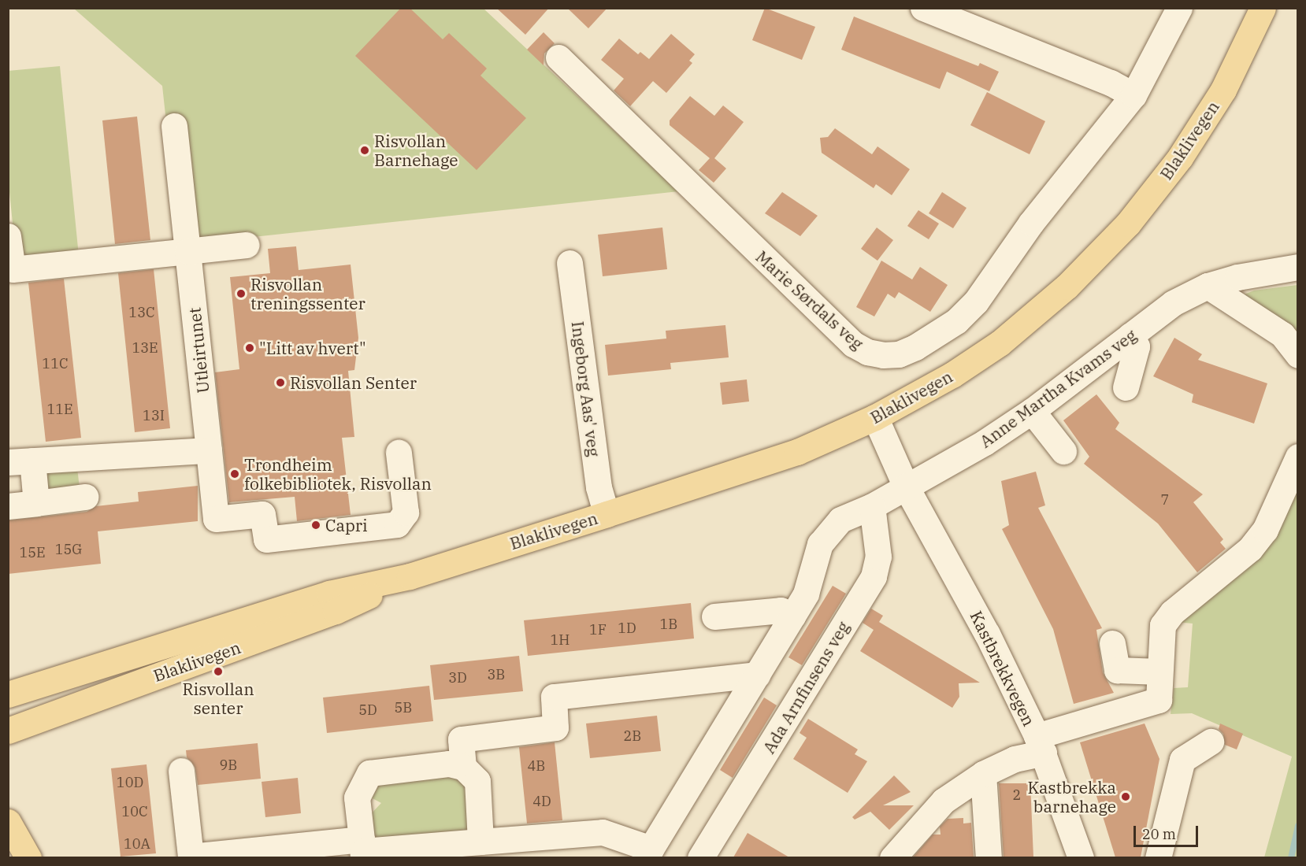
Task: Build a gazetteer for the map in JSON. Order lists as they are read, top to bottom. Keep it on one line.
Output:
{"streets":{"main road":["Blaklivegen"],"street":["Marie Sørdals veg","Utleirtunet","Anne Martha Kvams veg","Ingeborg Aas' veg","Kastbrekkvegen","Ada Arnfinsens veg"]},"crossings":[["Blaklivegen","Ingeborg Aas' veg"],["Blaklivegen","Kastbrekkvegen"],["Anne Martha Kvams veg","Kastbrekkvegen"]],"places":["Risvollan Barnehage","Risvollan treningssenter","\"Litt av hvert\"","Risvollan Senter","Trondheim folkebibliotek, Risvollan","Capri","Risvollan senter","Kastbrekka barnehage"],"house_numbers":["13C","13E","11C","11E","13I","7","15G","15E","1B","1D","1F","1H","3B","3D","5B","5D","2B","9B","4B","10D","2","4D","10C","10A"],"scale_bar":"20 m"}
